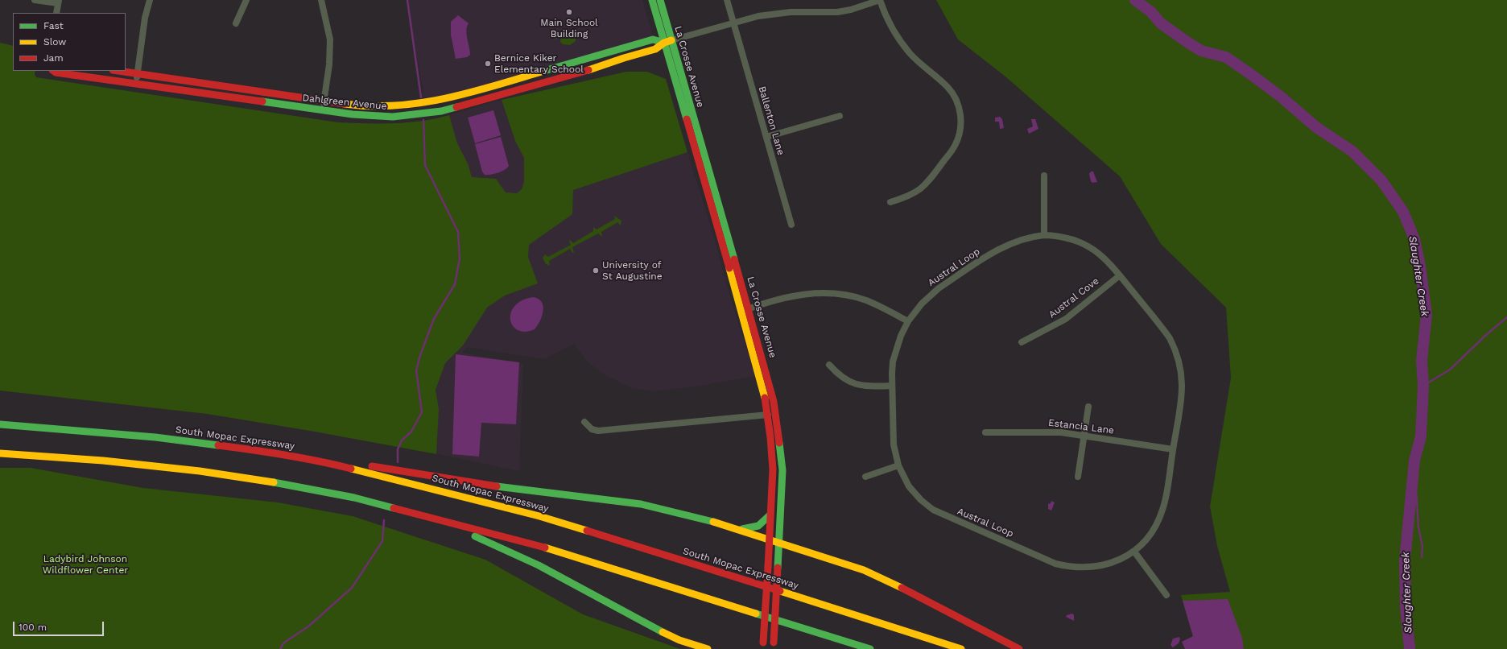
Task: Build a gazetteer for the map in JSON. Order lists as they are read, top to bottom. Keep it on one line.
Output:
{"streets":{"main road":["La Crosse Avenue","Dahlgreen Avenue","South Mopac Expressway"],"street":["Ballenton Lane","Austral Loop","Austral Cove","Estancia Lane"]},"crossings":[["La Crosse Avenue","Dahlgreen Avenue"],["Dahlgreen Avenue","Ballenton Lane"],["Austral Loop","Austral Cove"],["Austral Loop","Estancia Lane"]],"water":["Slaughter Creek"],"parks":["Ladybird Johnson Wildflower Center"],"places":["Main School Building","Bernice Kiker Elementary School","University of St Augustine"],"legend":["Fast","Slow","Jam"],"scale_bar":"100 m"}
